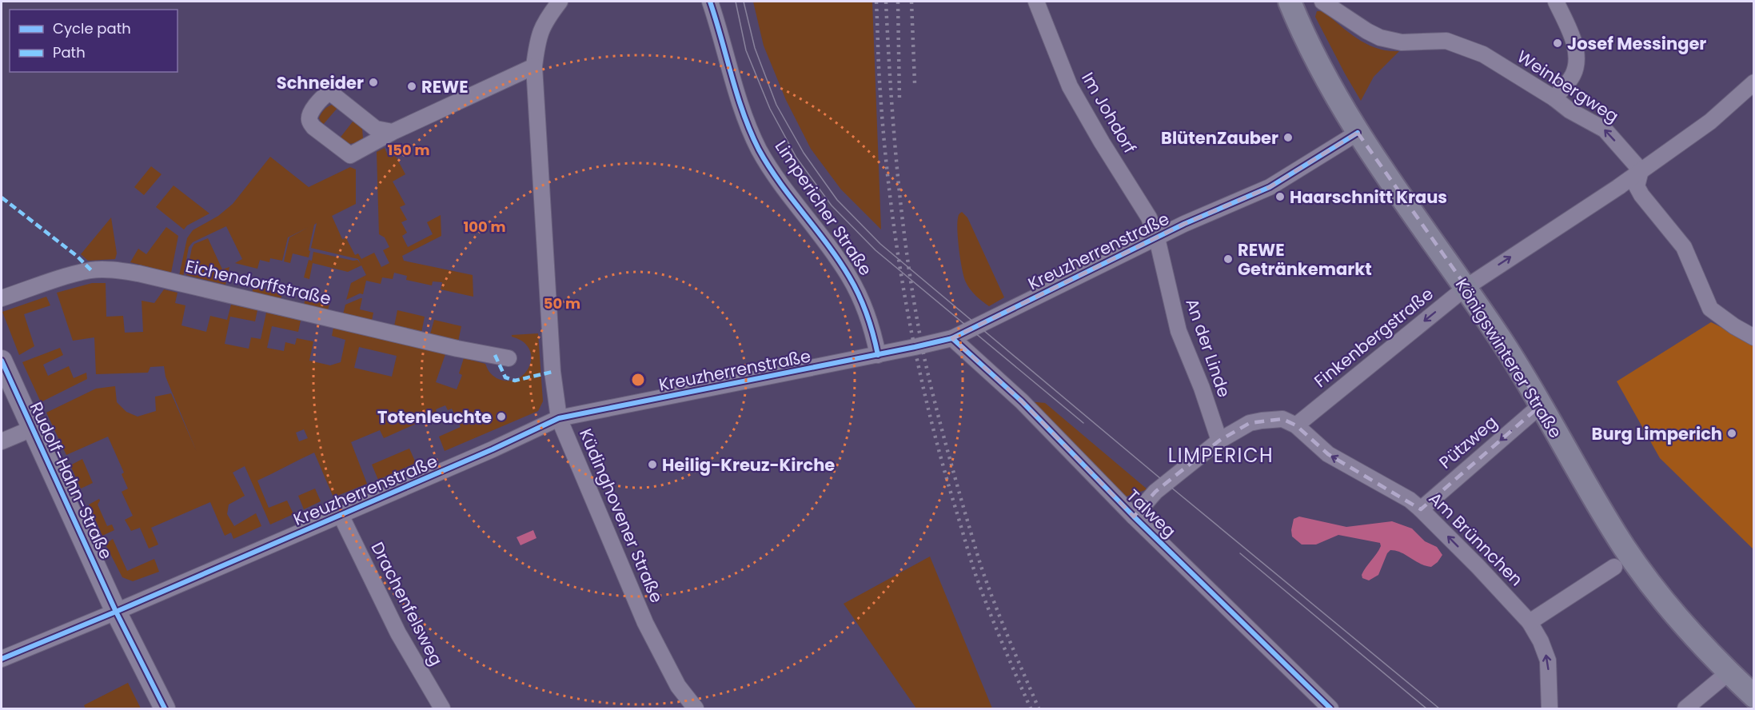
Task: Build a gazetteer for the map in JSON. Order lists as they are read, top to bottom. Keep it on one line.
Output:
{"streets":{"main road":["Königswinterer Straße"],"street":["Weinbergweg","Im Johdorf","Limpericher Straße","Kreuzherrenstraße","Eichendorffstraße","Finkenbergstraße","An der Linde","Pützweg","Rudolf-Hahn-Straße","Talweg","Küdinghovener Straße","Am Brünnchen","Drachenfelsweg"]},"crossings":[["Weinbergweg","Finkenbergstraße"],["Im Johdorf","Kreuzherrenstraße"],["Im Johdorf","An der Linde"],["Limpericher Straße","Kreuzherrenstraße"],["Kreuzherrenstraße","An der Linde"],["Kreuzherrenstraße","Königswinterer Straße"],["Kreuzherrenstraße","Rudolf-Hahn-Straße"],["Kreuzherrenstraße","Talweg"],["Kreuzherrenstraße","Küdinghovener Straße"],["Kreuzherrenstraße","Drachenfelsweg"],["Finkenbergstraße","Königswinterer Straße"],["Finkenbergstraße","Am Brünnchen"],["Königswinterer Straße","Pützweg"],["Pützweg","Am Brünnchen"]],"one_way":["Pützweg","Am Brünnchen"],"districts":["LIMPERICH"],"places":["Josef Messinger","Schneider","REWE","BlütenZauber","Haarschnitt Kraus","REWE Getränkemarkt","Totenleuchte","Burg Limperich","Heilig-Kreuz-Kirche"],"legend":["Cycle path","Path"],"rings":["150 m","100 m","50 m"]}
